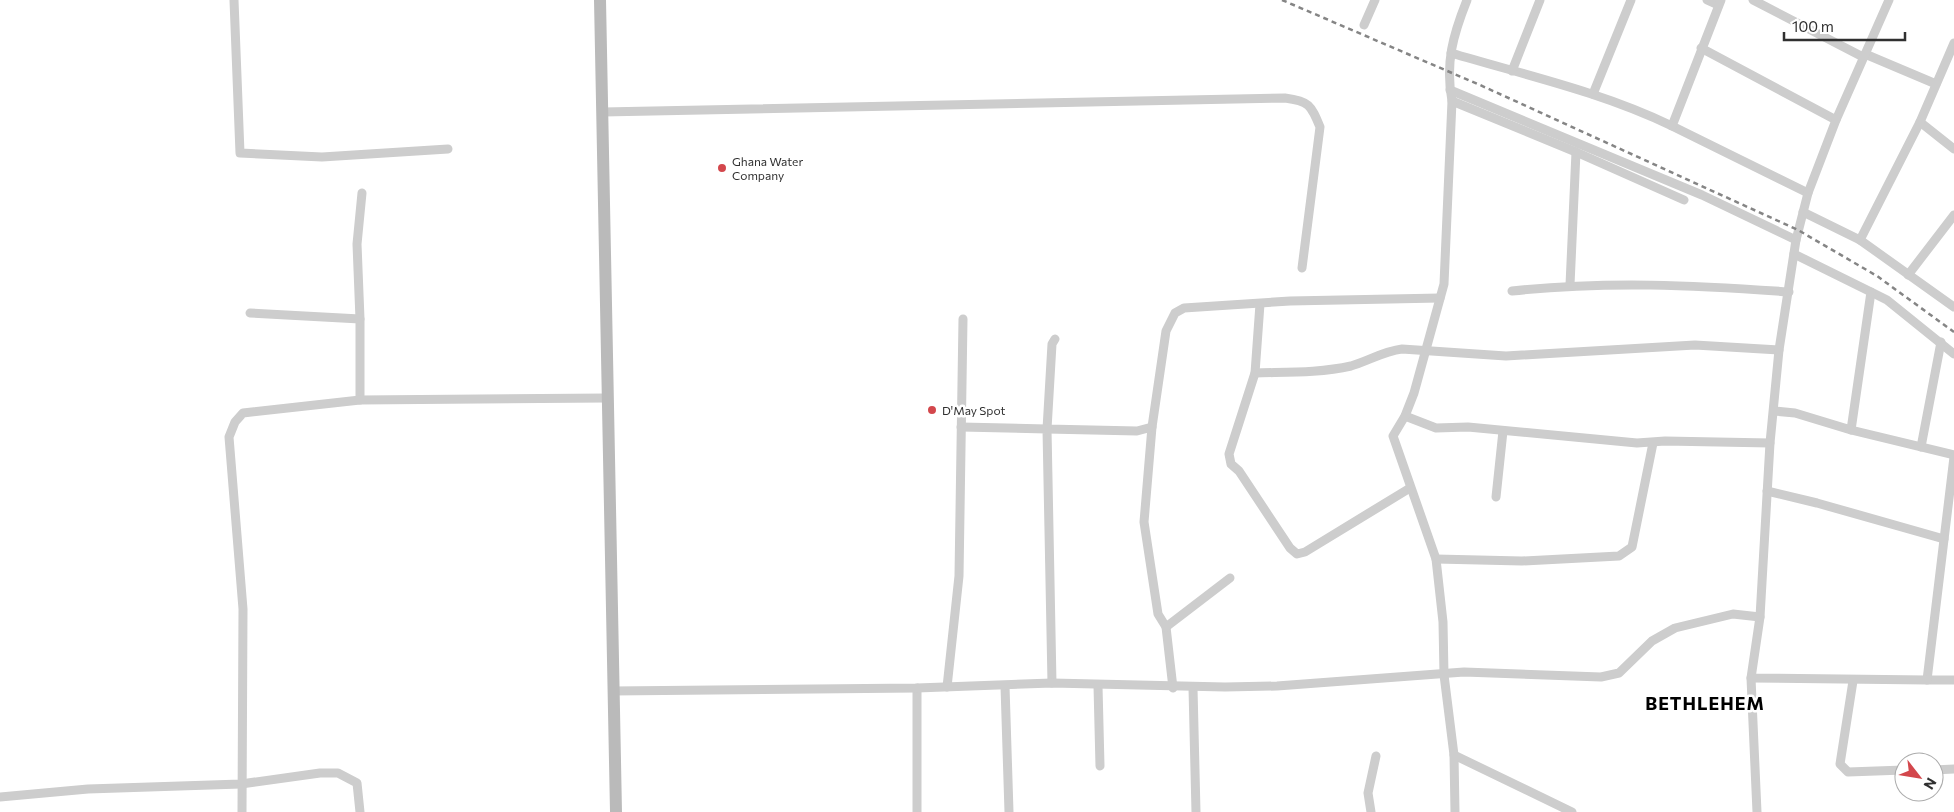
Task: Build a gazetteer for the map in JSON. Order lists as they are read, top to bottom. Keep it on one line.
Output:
{"districts":["BETHLEHEM"],"places":["Ghana Water Company","D'May Spot"],"scale_bar":"100 m","north":"bottom right"}
